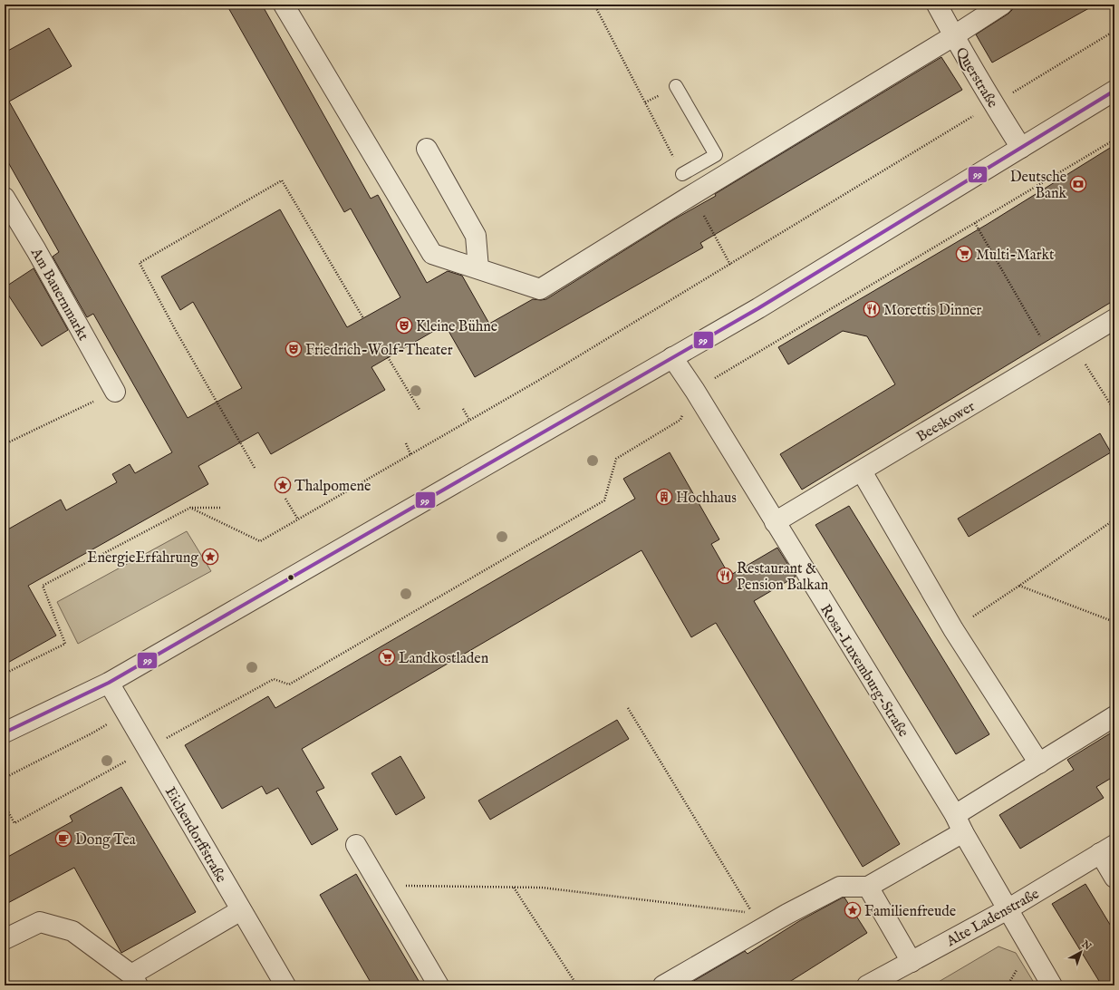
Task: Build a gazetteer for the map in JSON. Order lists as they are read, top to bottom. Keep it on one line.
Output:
{"streets":{"street":["Querstraße","Am Bauernmarkt","Beeskower","Rosa-Luxemburg-Straße","Eichendorffstraße","Alte Ladenstraße"]},"crossings":[["Beeskower","Rosa-Luxemburg-Straße"],["Rosa-Luxemburg-Straße","Alte Ladenstraße"]],"places":{"bank":["Deutsche Bank"],"supermarket":["Multi-Markt","Landkostladen"],"restaurant":["Morettis Dinner","Restaurant & Pension Balkan"],"theatre":["Kleine Bühne","Friedrich-Wolf-Theater"],"place":["Thalpomene","EnergieErfahrung","Familienfreude"],"building":["Hochhaus"],"cafe":["Dong Tea"]},"lines":["transit line 99"],"north":"top right"}
